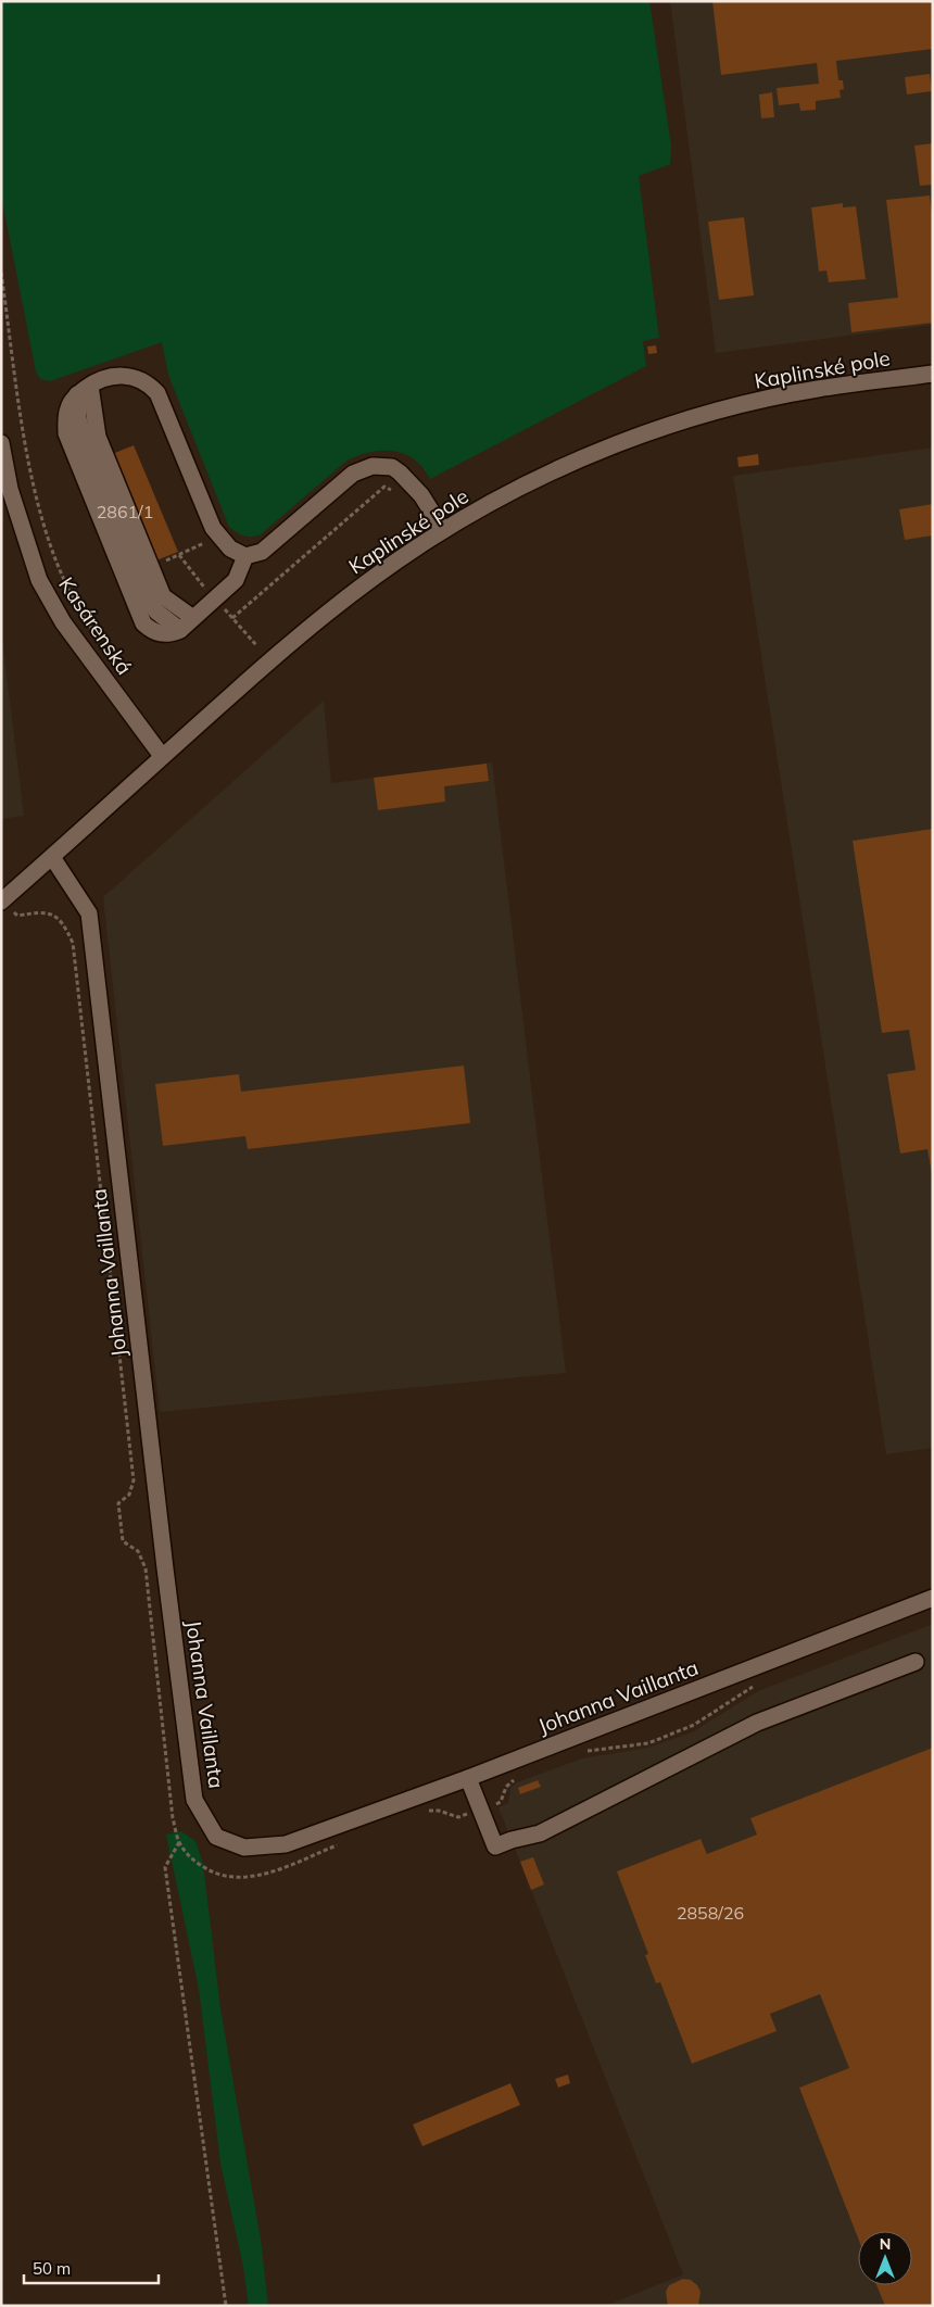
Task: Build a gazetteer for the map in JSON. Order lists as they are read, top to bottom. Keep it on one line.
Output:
{"streets":{"street":["Kaplinské pole","Kasárenská","Johanna Vaillanta"]},"crossings":[["Kaplinské pole","Kasárenská"],["Kaplinské pole","Johanna Vaillanta"]],"house_numbers":["2861/1","2858/26"],"scale_bar":"50 m","north":"top"}
